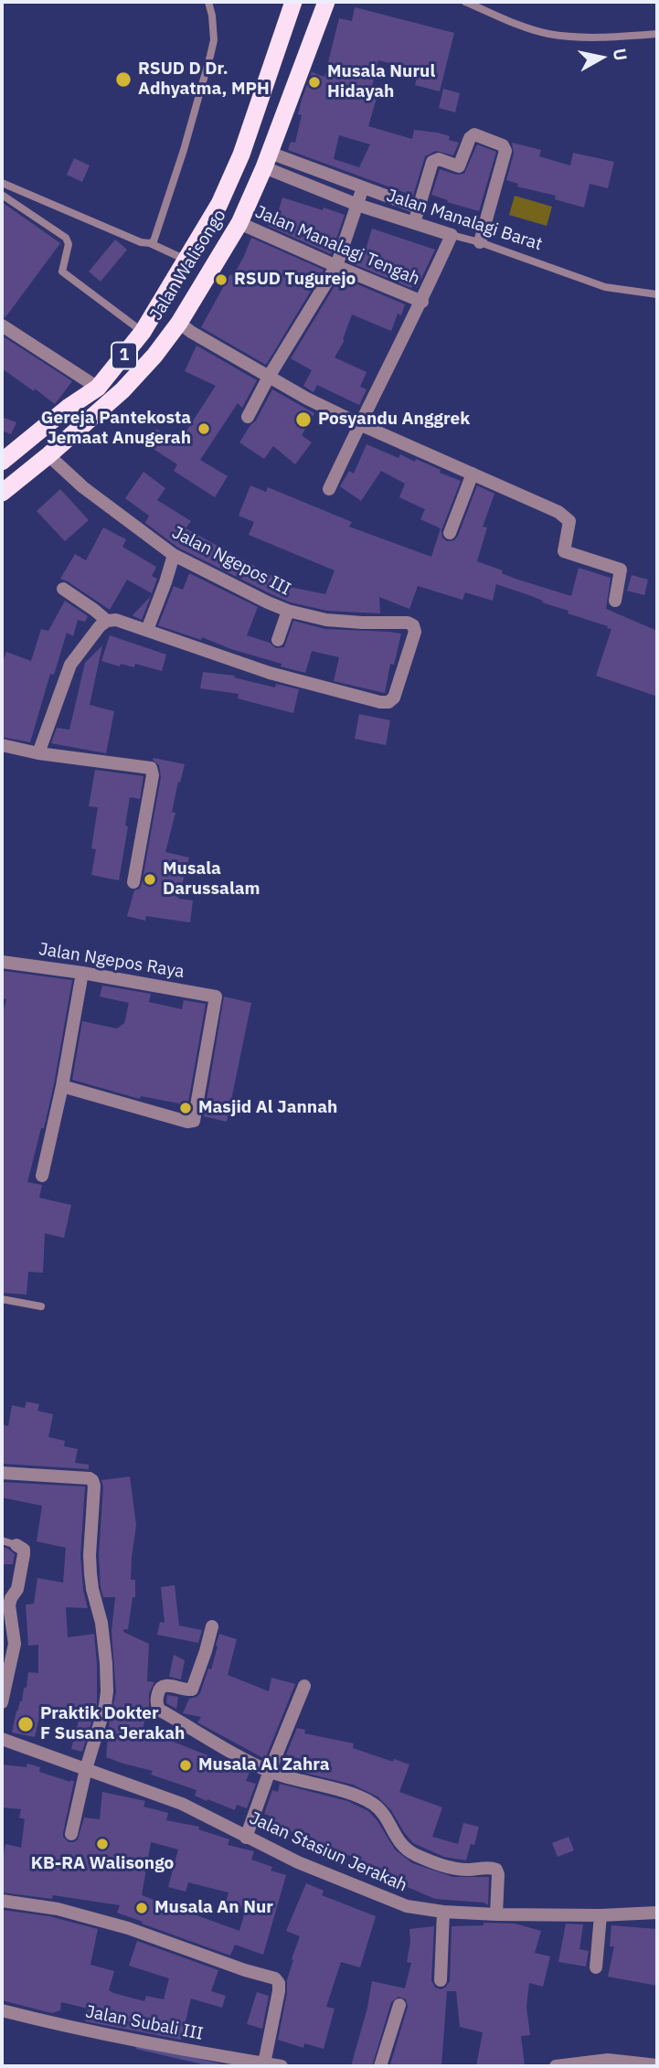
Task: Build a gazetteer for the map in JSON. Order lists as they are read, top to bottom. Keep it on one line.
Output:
{"streets":{"highway":["Jalan Walisongo","1"],"street":["Jalan Manalagi Barat","Jalan Manalagi Tengah","Jalan Ngepos III","Jalan Ngepos Raya","Jalan Stasiun Jerakah","Jalan Subali III"]},"crossings":[["Jalan Manalagi Barat","Jalan Walisongo"],["Jalan Manalagi Tengah","Jalan Walisongo"],["Jalan Walisongo","Jalan Ngepos III"]],"places":["RSUD D Dr. Adhyatma, MPH","Musala Nurul Hidayah","RSUD Tugurejo","Posyandu Anggrek","Gereja Pantekosta Jemaat Anugerah","Musala Darussalam","Masjid Al Jannah","Praktik Dokter F Susana Jerakah","Musala Al Zahra","KB-RA Walisongo","Musala An Nur"],"north":"right"}
